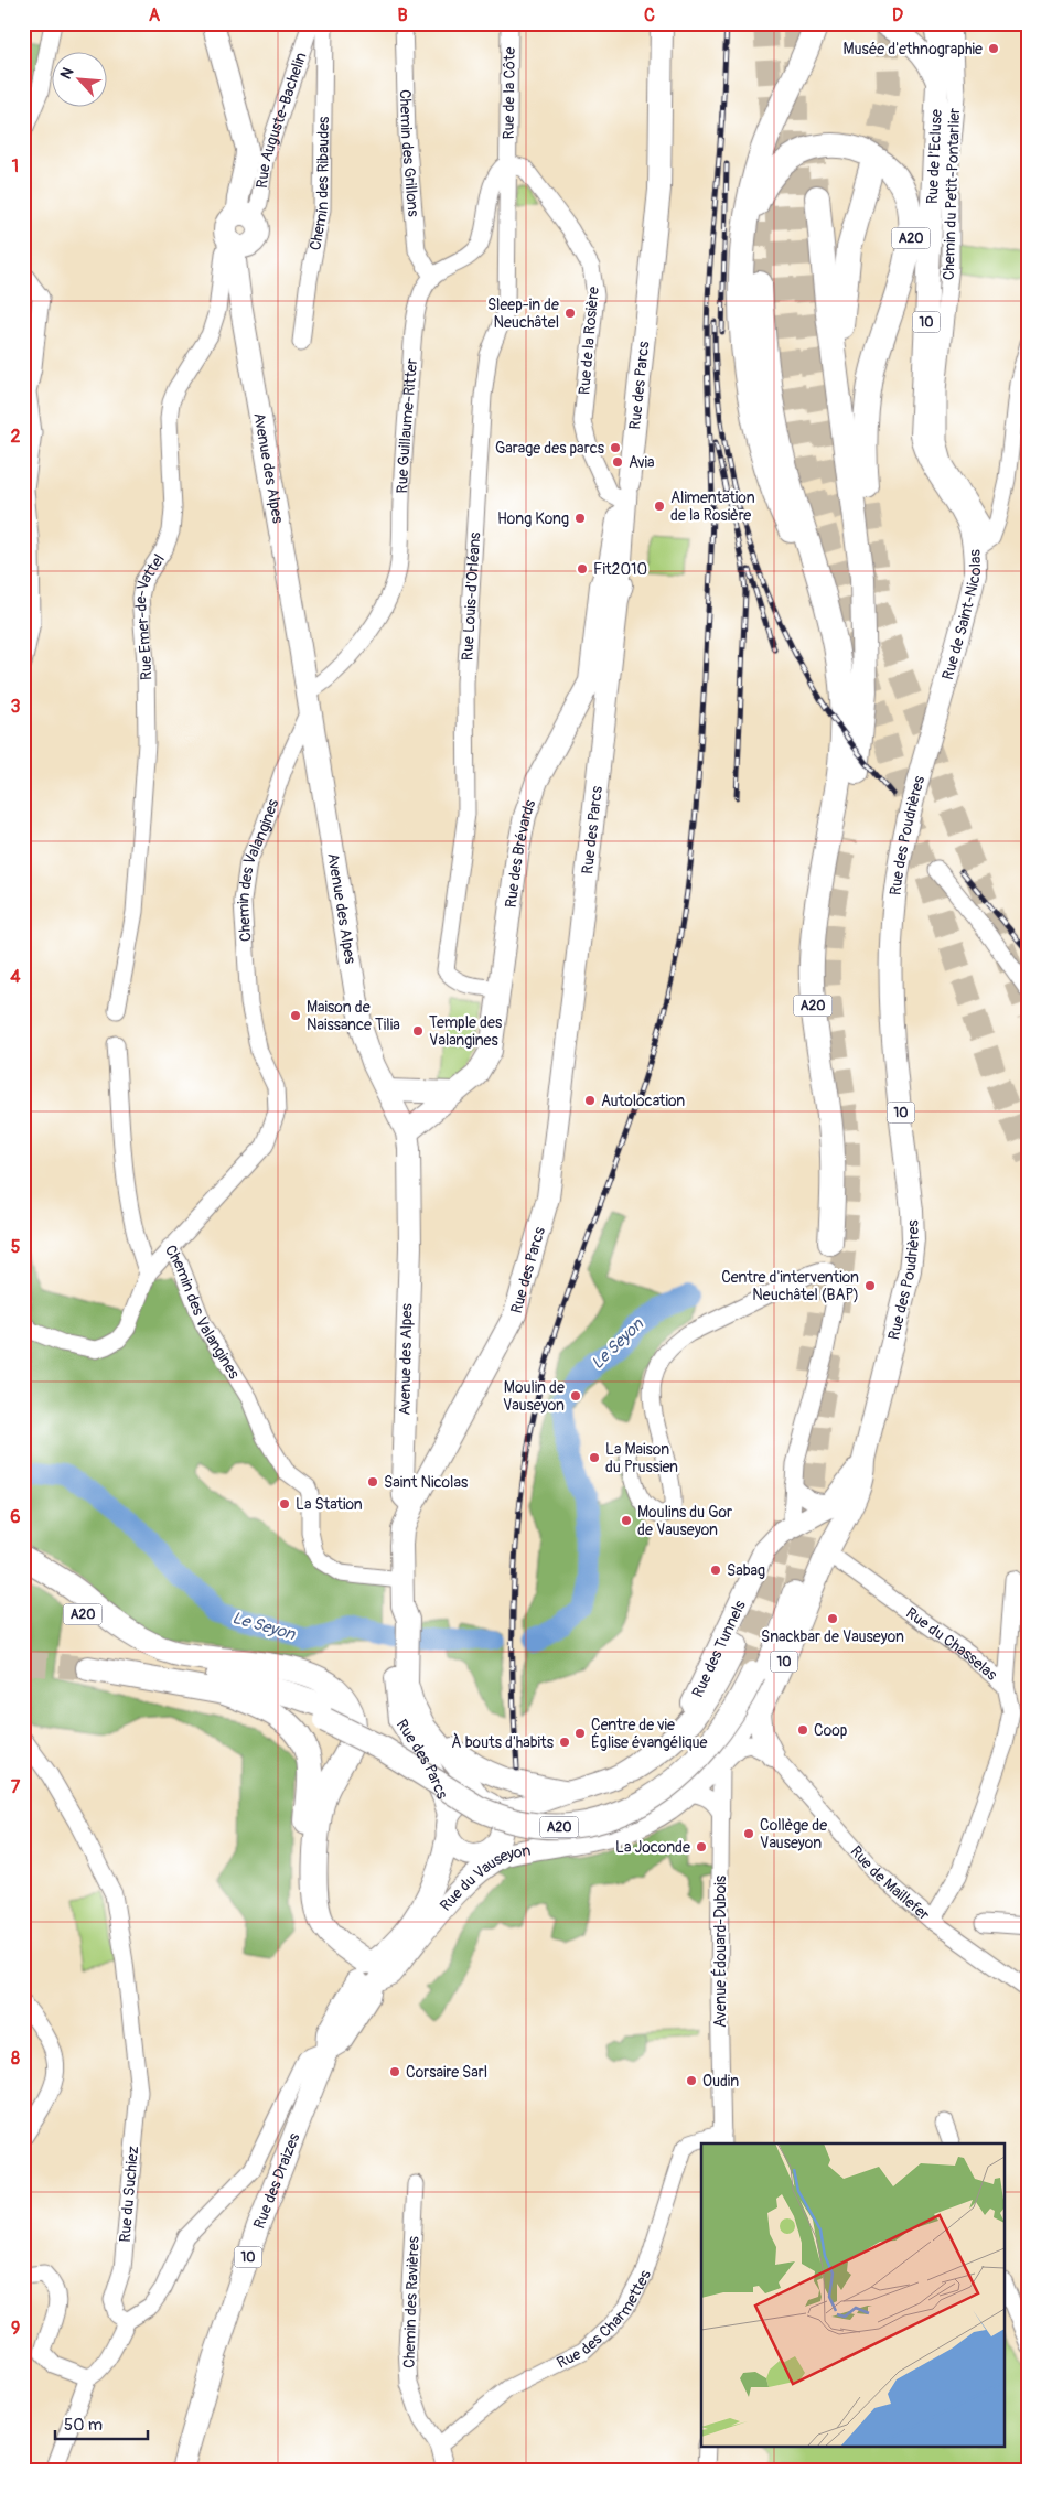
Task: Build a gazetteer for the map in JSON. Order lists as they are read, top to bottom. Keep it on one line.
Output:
{"streets":{"highway":["A20"],"main road":["Rue de l'Ecluse","10","Rue des Parcs","Avenue des Alpes","Rue de Saint-Nicolas","Rue des Poudrières","Rue des Brévards","Rue des Tunnels","Rue du Vauseyon","Rue des Draizes"],"street":["Rue de la Côte","Rue Auguste-Bachelin","Chemin des Grillons","Chemin des Ribaudes","Chemin du Petit-Pontarlier","Rue de la Rosière","Rue Guillaume-Ritter","Rue Louis-d'Orléans","Rue Emer-de-Vattel","Chemin des Valangines","Rue du Chasselas","Rue de Maillefer","Avenue Édouard-Dubois","Rue du Suchiez","Chemin des Ravières","Rue des Charmettes"]},"crossings":[["Rue de la Côte","Rue de la Rosière"],["Rue de la Côte","Rue Louis-d'Orléans"],["Rue Auguste-Bachelin","Avenue des Alpes"],["Rue Auguste-Bachelin","Rue Emer-de-Vattel"],["Chemin des Grillons","Rue Guillaume-Ritter"],["Rue de l'Ecluse","Chemin du Petit-Pontarlier"],["Rue de l'Ecluse","Rue de Saint-Nicolas"],["Chemin du Petit-Pontarlier","Rue de Saint-Nicolas"],["10","Rue des Parcs"],["10","Rue des Poudrières"],["10","Rue des Tunnels"],["10","Rue du Vauseyon"],["10","Avenue Édouard-Dubois"],["Rue de la Rosière","Rue des Parcs"],["Rue de la Rosière","Rue Louis-d'Orléans"],["Rue des Parcs","Avenue des Alpes"],["Rue des Parcs","Rue des Brévards"],["Rue des Parcs","Chemin des Valangines"],["Rue des Parcs","Rue du Vauseyon"],["Rue des Parcs","Rue des Draizes"],["Rue Guillaume-Ritter","Avenue des Alpes"],["Rue Guillaume-Ritter","Chemin des Valangines"],["Avenue des Alpes","Rue Emer-de-Vattel"],["Avenue des Alpes","Rue des Brévards"],["Avenue des Alpes","Chemin des Valangines"],["Rue Louis-d'Orléans","Rue des Brévards"],["Rue de Saint-Nicolas","Rue des Poudrières"],["Rue des Poudrières","Rue du Chasselas"],["Rue des Poudrières","Rue des Tunnels"],["Rue des Poudrières","Avenue Édouard-Dubois"],["Rue du Chasselas","Rue de Maillefer"],["Rue du Vauseyon","Rue des Draizes"],["Avenue Édouard-Dubois","Rue des Charmettes"],["Chemin des Ravières","Rue des Charmettes"]],"water":["Le Seyon"],"places":["Musée d'ethnographie","Sleep-in de Neuchâtel","Garage des parcs","Avia","Alimentation de la Rosière","Hong Kong","Fit2010","Maison de Naissance Tilia","Temple des Valangines","Autolocation","Centre d'intervention Neuchâtel (BAP)","Moulin de Vauseyon","La Maison du Prussien","Saint Nicolas","La Station","Moulins du Gor de Vauseyon","Sabag","Snackbar de Vauseyon","Coop","Centre de vie Église évangélique","À bouts d'habits","Collège de Vauseyon","La Joconde","Corsaire Sarl","Oudin"],"scale_bar":"50 m","north":"top left","grid":{"columns":["A","B","C","D"],"rows":["1","2","3","4","5","6","7","8","9"]}}
